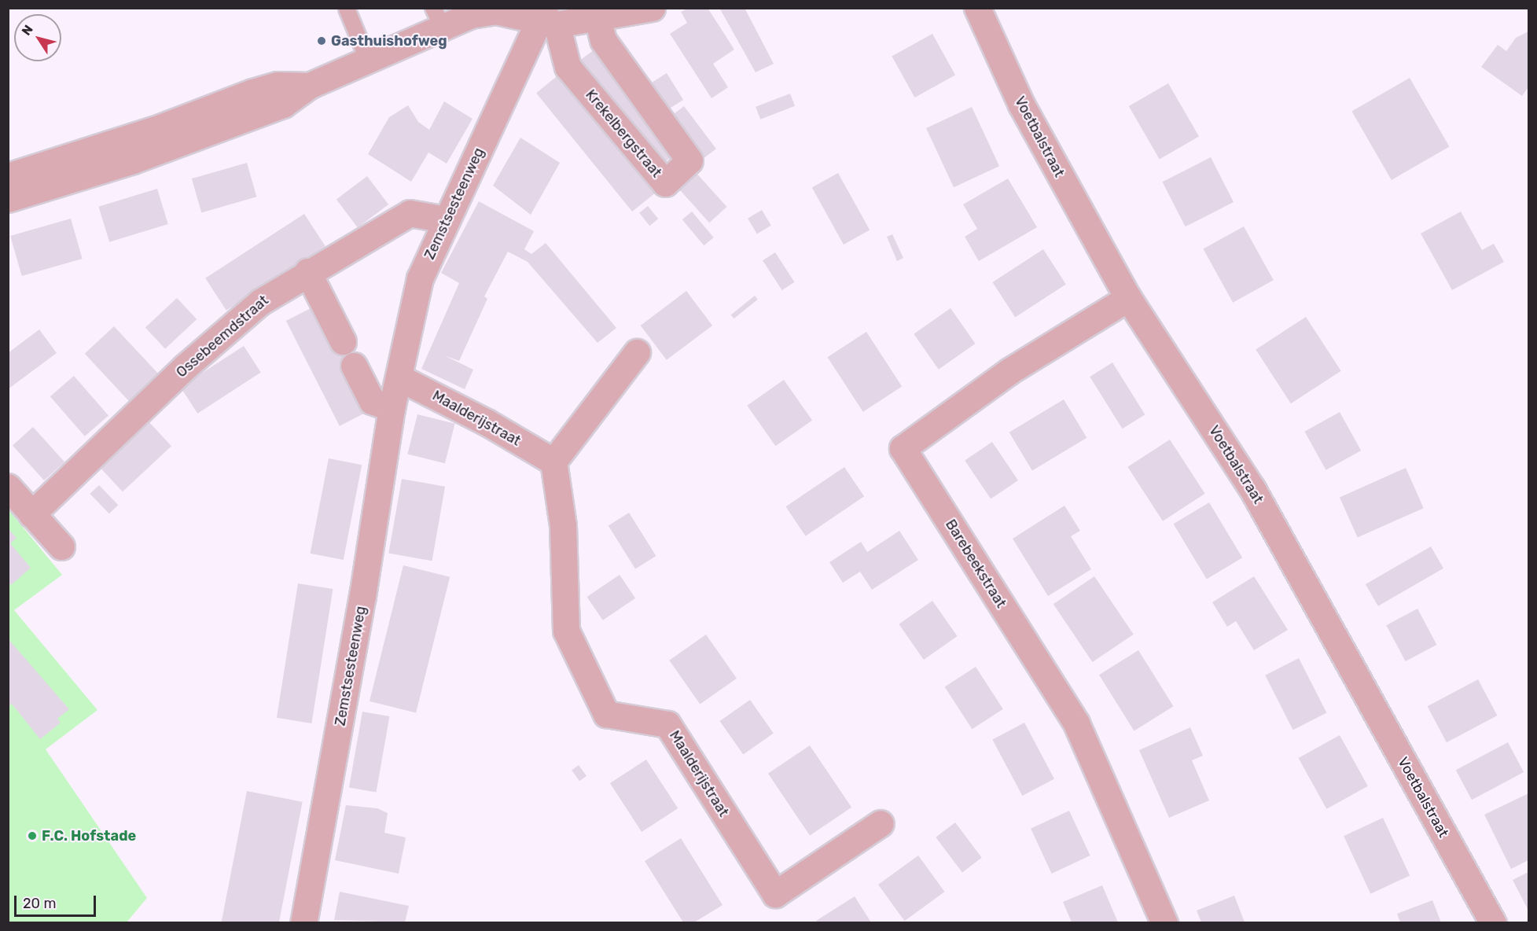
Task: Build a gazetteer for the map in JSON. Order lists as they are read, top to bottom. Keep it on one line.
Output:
{"streets":{"street":["Krekelbergstraat","Voetbalstraat","Zemstsesteenweg","Ossebeemdstraat","Maalderijstraat","Barebeekstraat"]},"crossings":[["Krekelbergstraat","Zemstsesteenweg"],["Voetbalstraat","Barebeekstraat"],["Zemstsesteenweg","Ossebeemdstraat"],["Zemstsesteenweg","Maalderijstraat"]],"places":["Gasthuishofweg","F.C. Hofstade"],"scale_bar":"20 m","north":"top left"}
